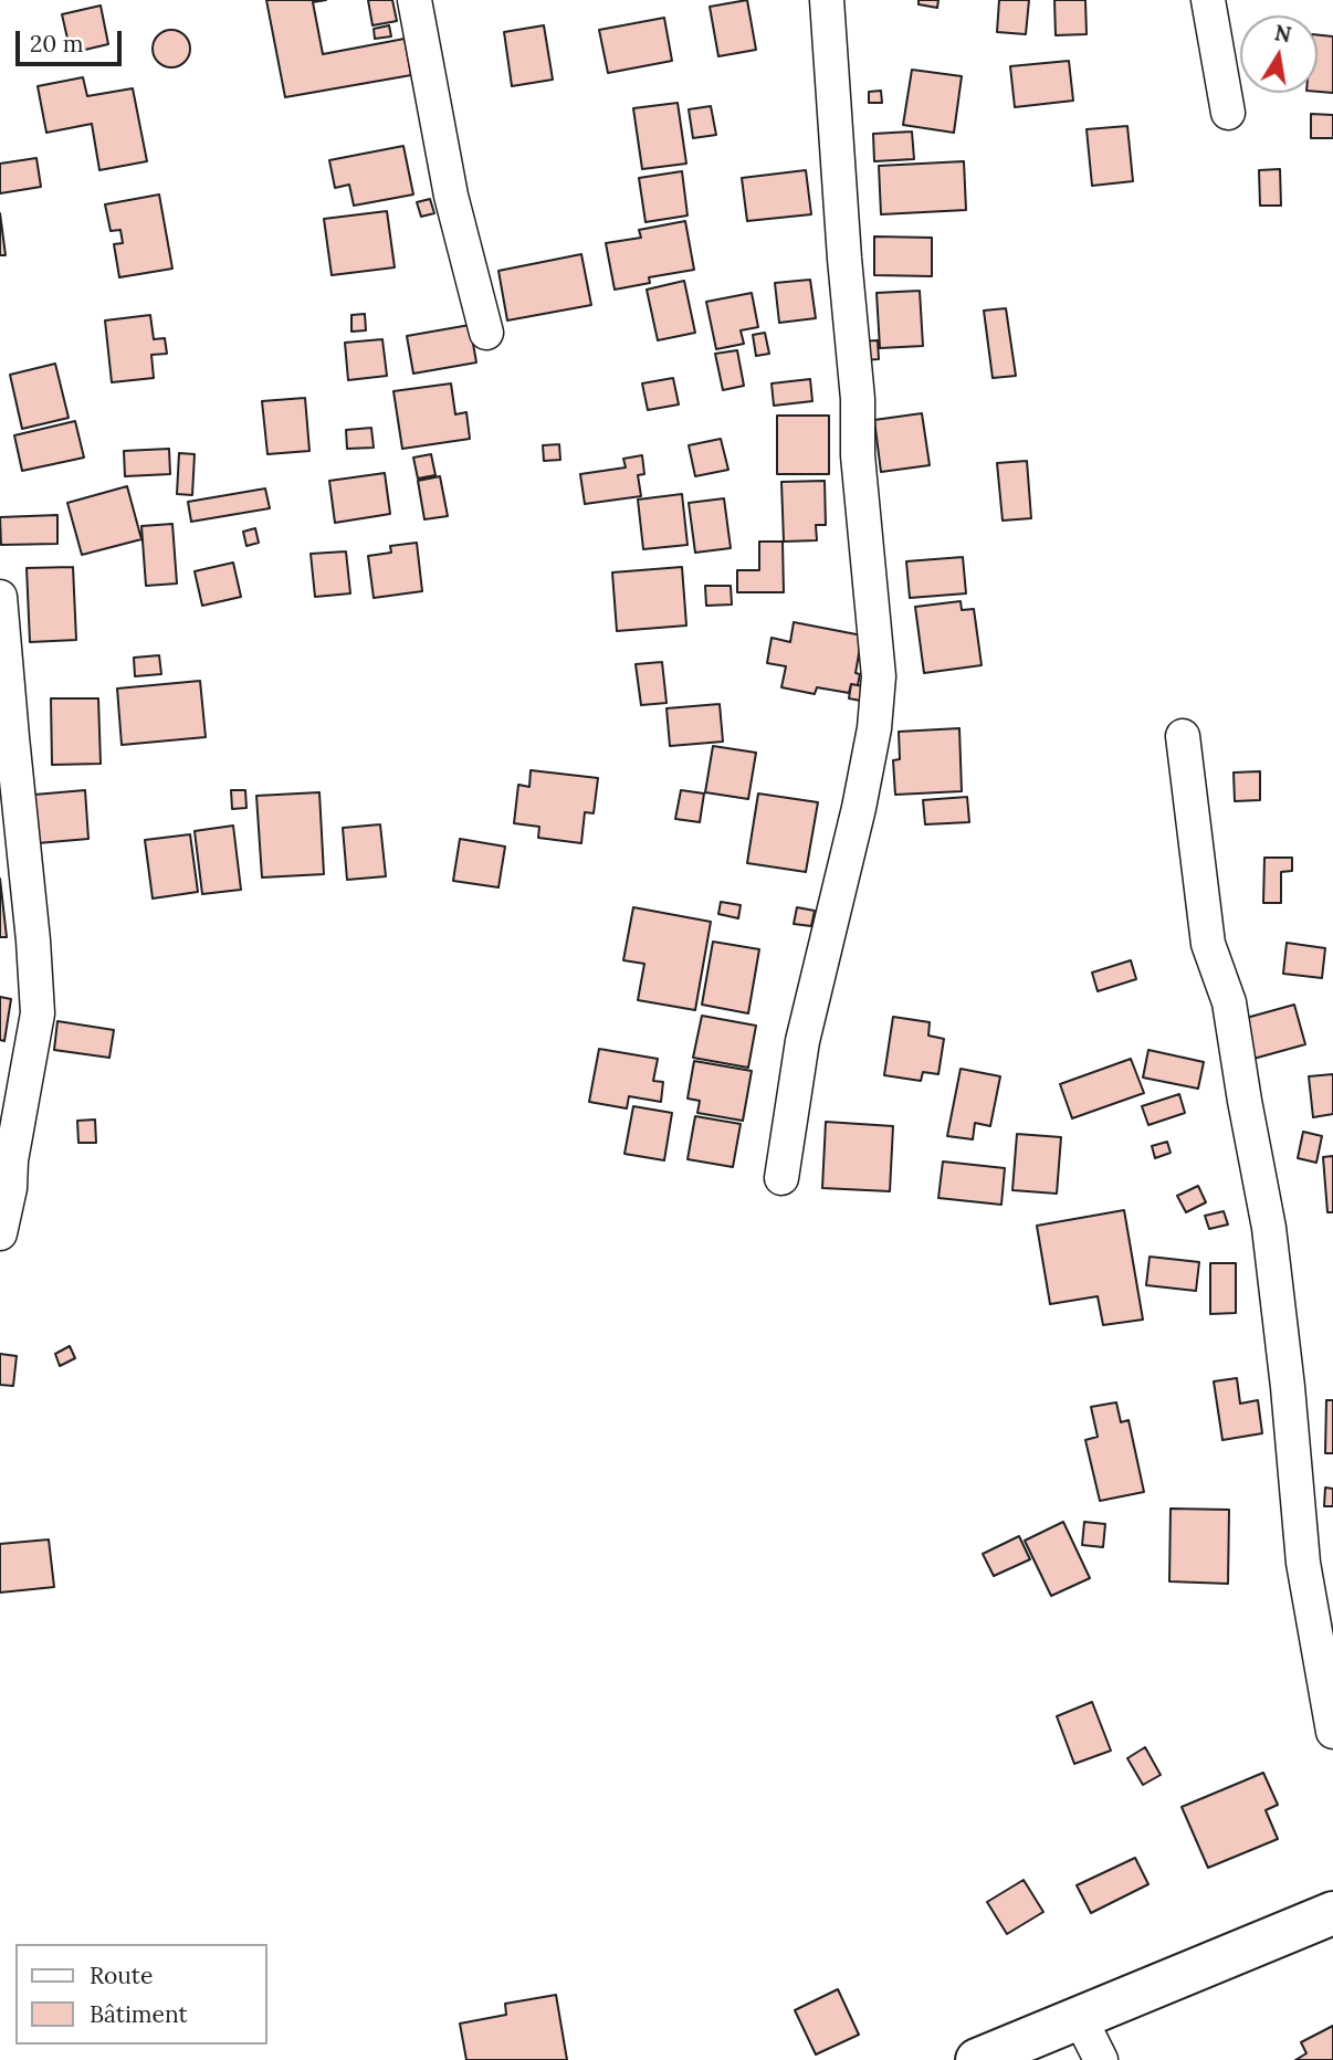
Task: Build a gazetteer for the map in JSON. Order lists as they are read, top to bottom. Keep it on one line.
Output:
{"legend":["Route","Bâtiment"],"scale_bar":"20 m","north":"top"}
